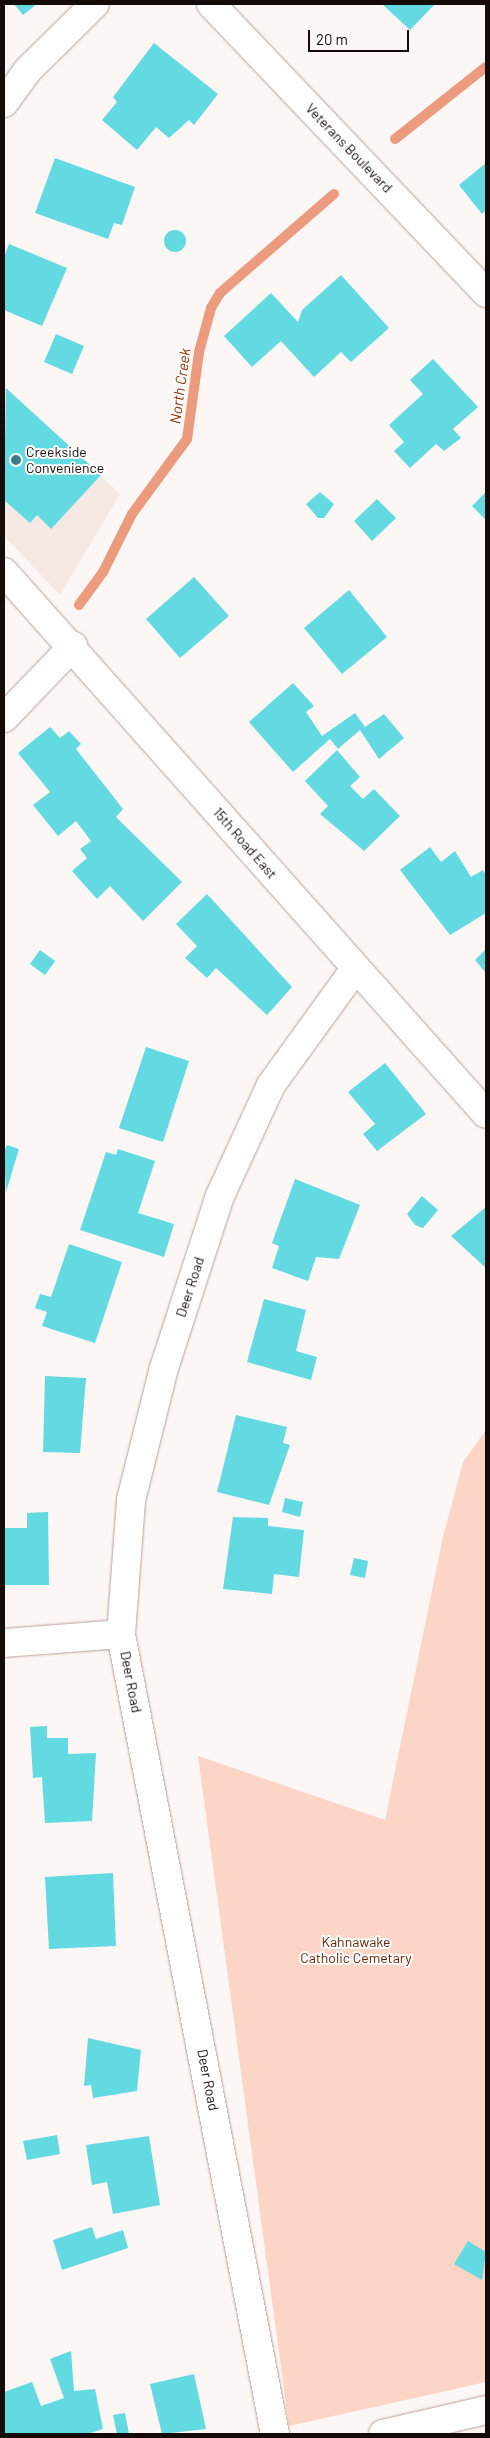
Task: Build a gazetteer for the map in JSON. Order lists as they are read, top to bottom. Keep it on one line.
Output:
{"streets":{"street":["Veterans Boulevard","15th Road East","Deer Road"]},"crossings":[["15th Road East","Deer Road"]],"water":["North Creek"],"parks":["Kahnawake Catholic Cemetary"],"places":["Creekside Convenience"],"scale_bar":"20 m"}
